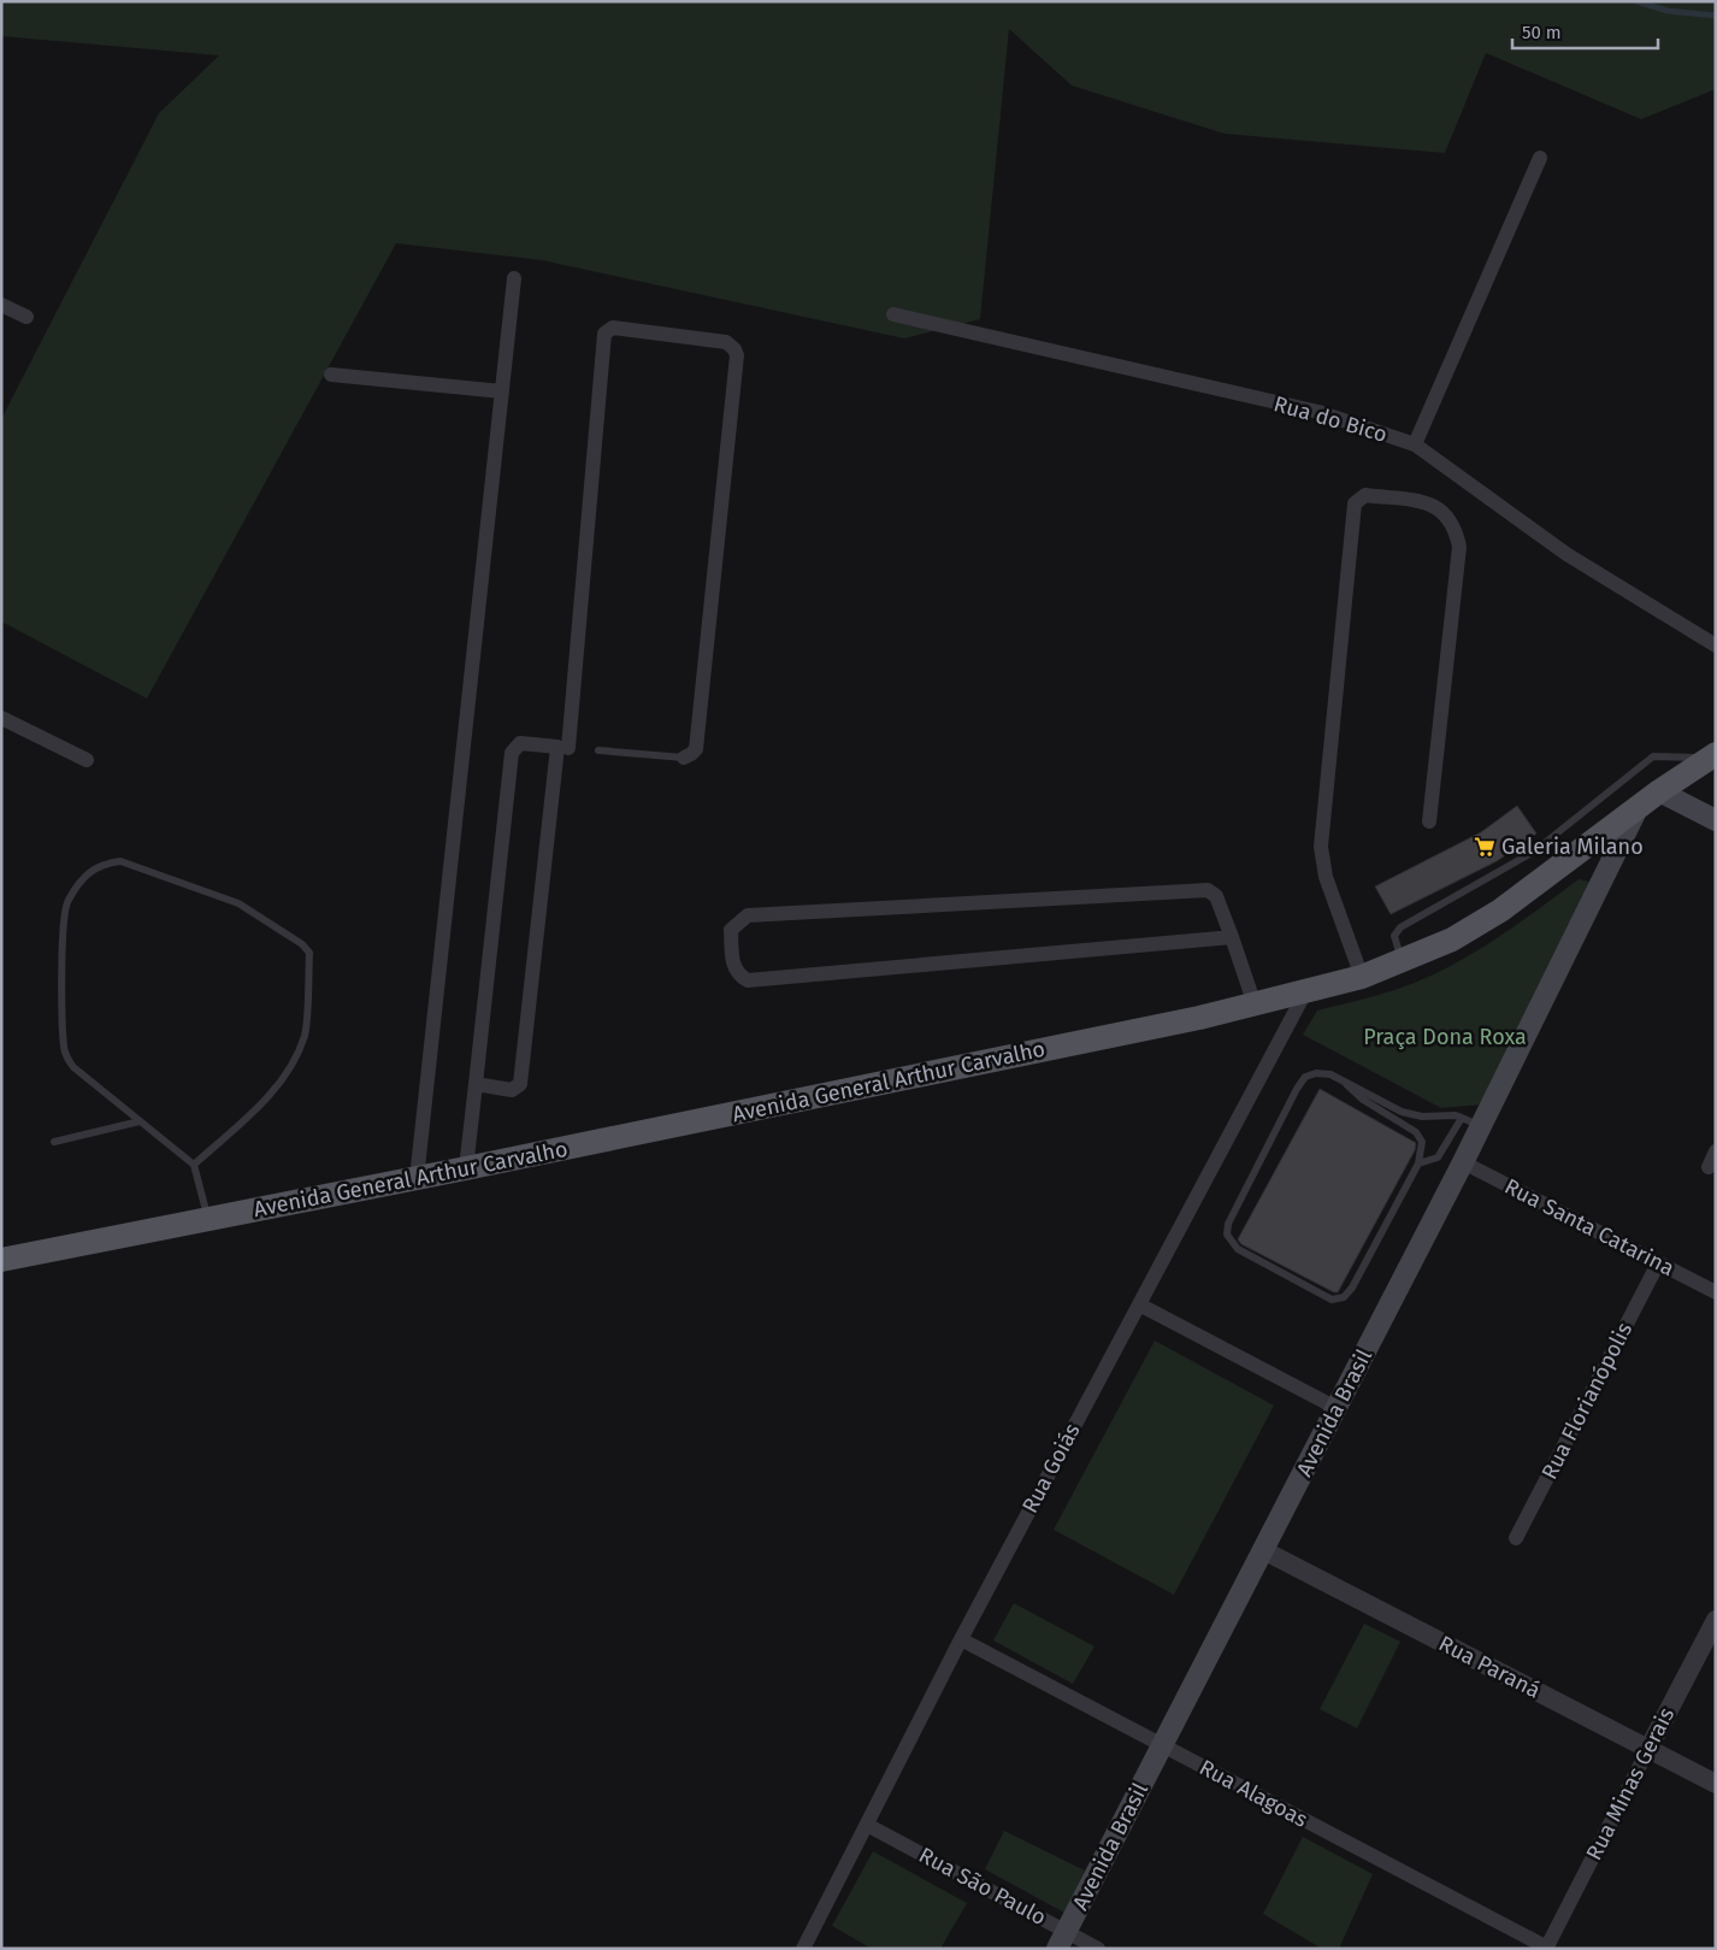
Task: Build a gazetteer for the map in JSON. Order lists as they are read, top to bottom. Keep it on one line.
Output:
{"streets":{"main road":["Avenida General Arthur Carvalho","Avenida Brasil"],"street":["Rua do Bico","Rua Santa Catarina","Rua Florianópolis","Rua Goiás","Rua Paraná","Rua Minas Gerais","Rua Alagoas","Rua São Paulo"]},"crossings":[["Avenida General Arthur Carvalho","Avenida Brasil"],["Avenida General Arthur Carvalho","Rua Goiás"],["Rua Santa Catarina","Rua Florianópolis"],["Rua Santa Catarina","Avenida Brasil"],["Avenida Brasil","Rua Paraná"],["Avenida Brasil","Rua Alagoas"],["Avenida Brasil","Rua São Paulo"],["Rua Goiás","Rua Alagoas"],["Rua Goiás","Rua São Paulo"],["Rua Paraná","Rua Minas Gerais"],["Rua Minas Gerais","Rua Alagoas"]],"parks":["Praça Dona Roxa"],"places":{"supermarket":["Galeria Milano"]},"scale_bar":"50 m"}
